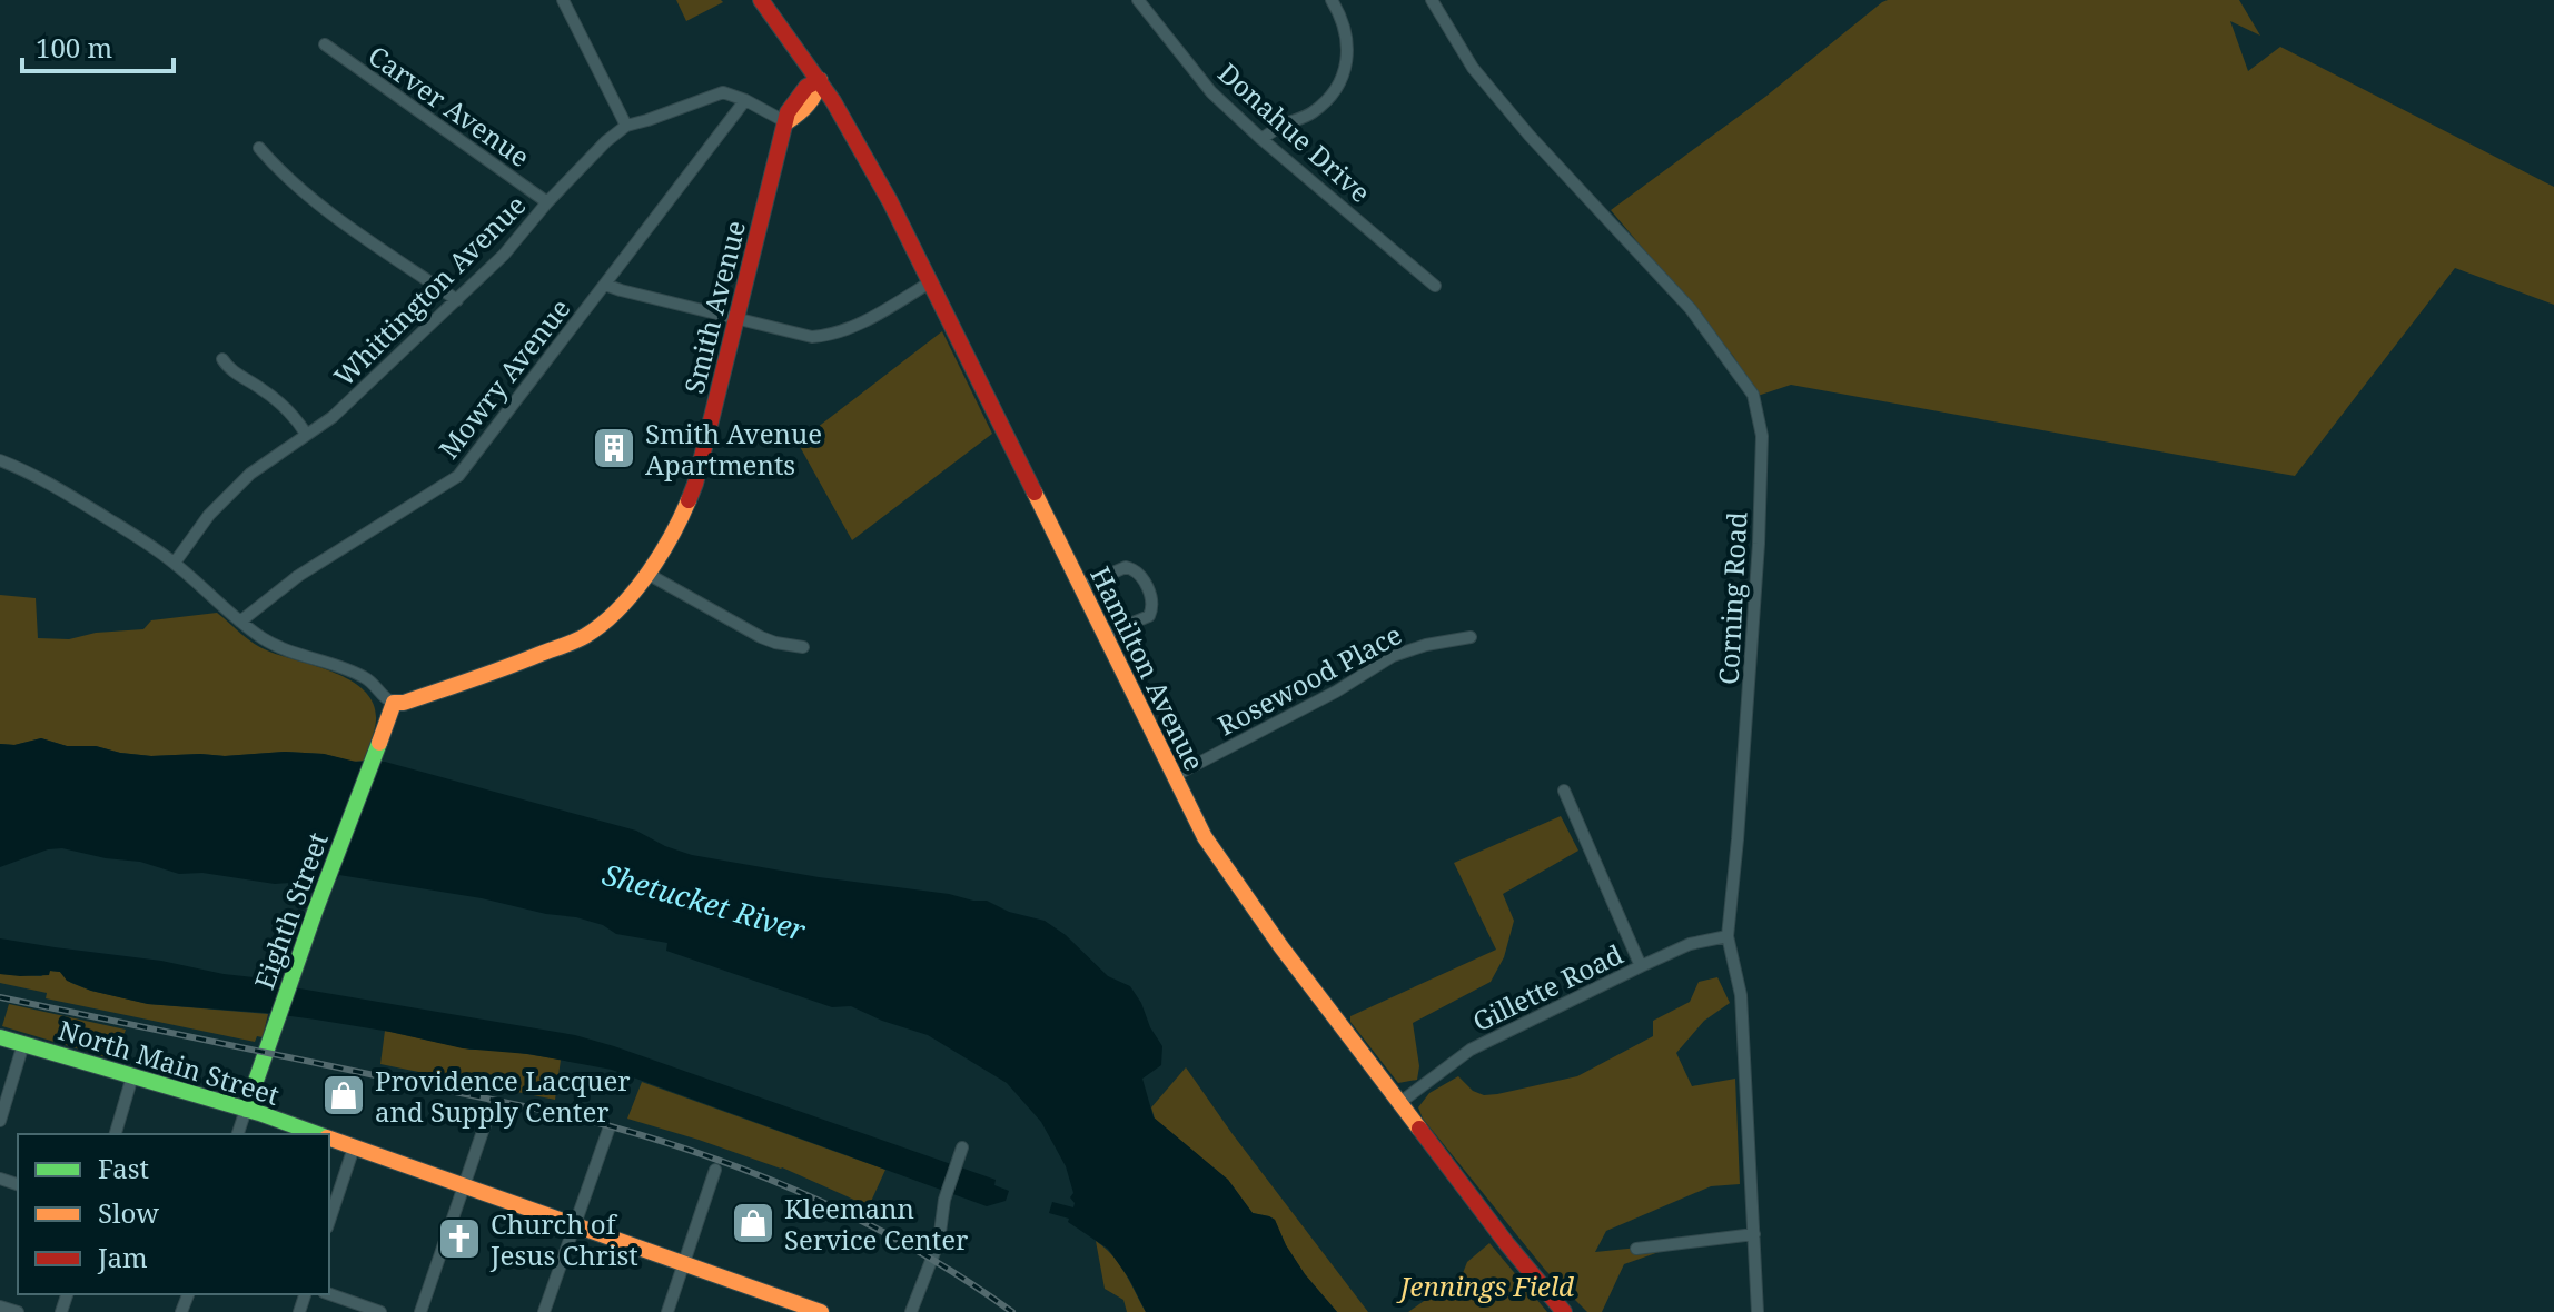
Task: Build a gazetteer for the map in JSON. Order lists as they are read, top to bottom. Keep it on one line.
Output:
{"streets":{"main road":["Smith Avenue","Hamilton Avenue","Eighth Street","North Main Street"],"street":["Carver Avenue","Donahue Drive","Whittington Avenue","Mowry Avenue","Corning Road","Rosewood Place","Gillette Road"]},"crossings":[["Carver Avenue","Whittington Avenue"],["Whittington Avenue","Smith Avenue"],["Whittington Avenue","Mowry Avenue"],["Smith Avenue","Hamilton Avenue"],["Smith Avenue","Eighth Street"],["Corning Road","Gillette Road"],["Hamilton Avenue","Rosewood Place"],["Hamilton Avenue","Gillette Road"],["Eighth Street","North Main Street"]],"water":["Shetucket River"],"parks":["Jennings Field"],"places":{"building":["Smith Avenue Apartments"],"shop":["Providence Lacquer and Supply Center","Kleemann Service Center"],"church":["Church of Jesus Christ"]},"legend":["Fast","Slow","Jam"],"scale_bar":"100 m"}
